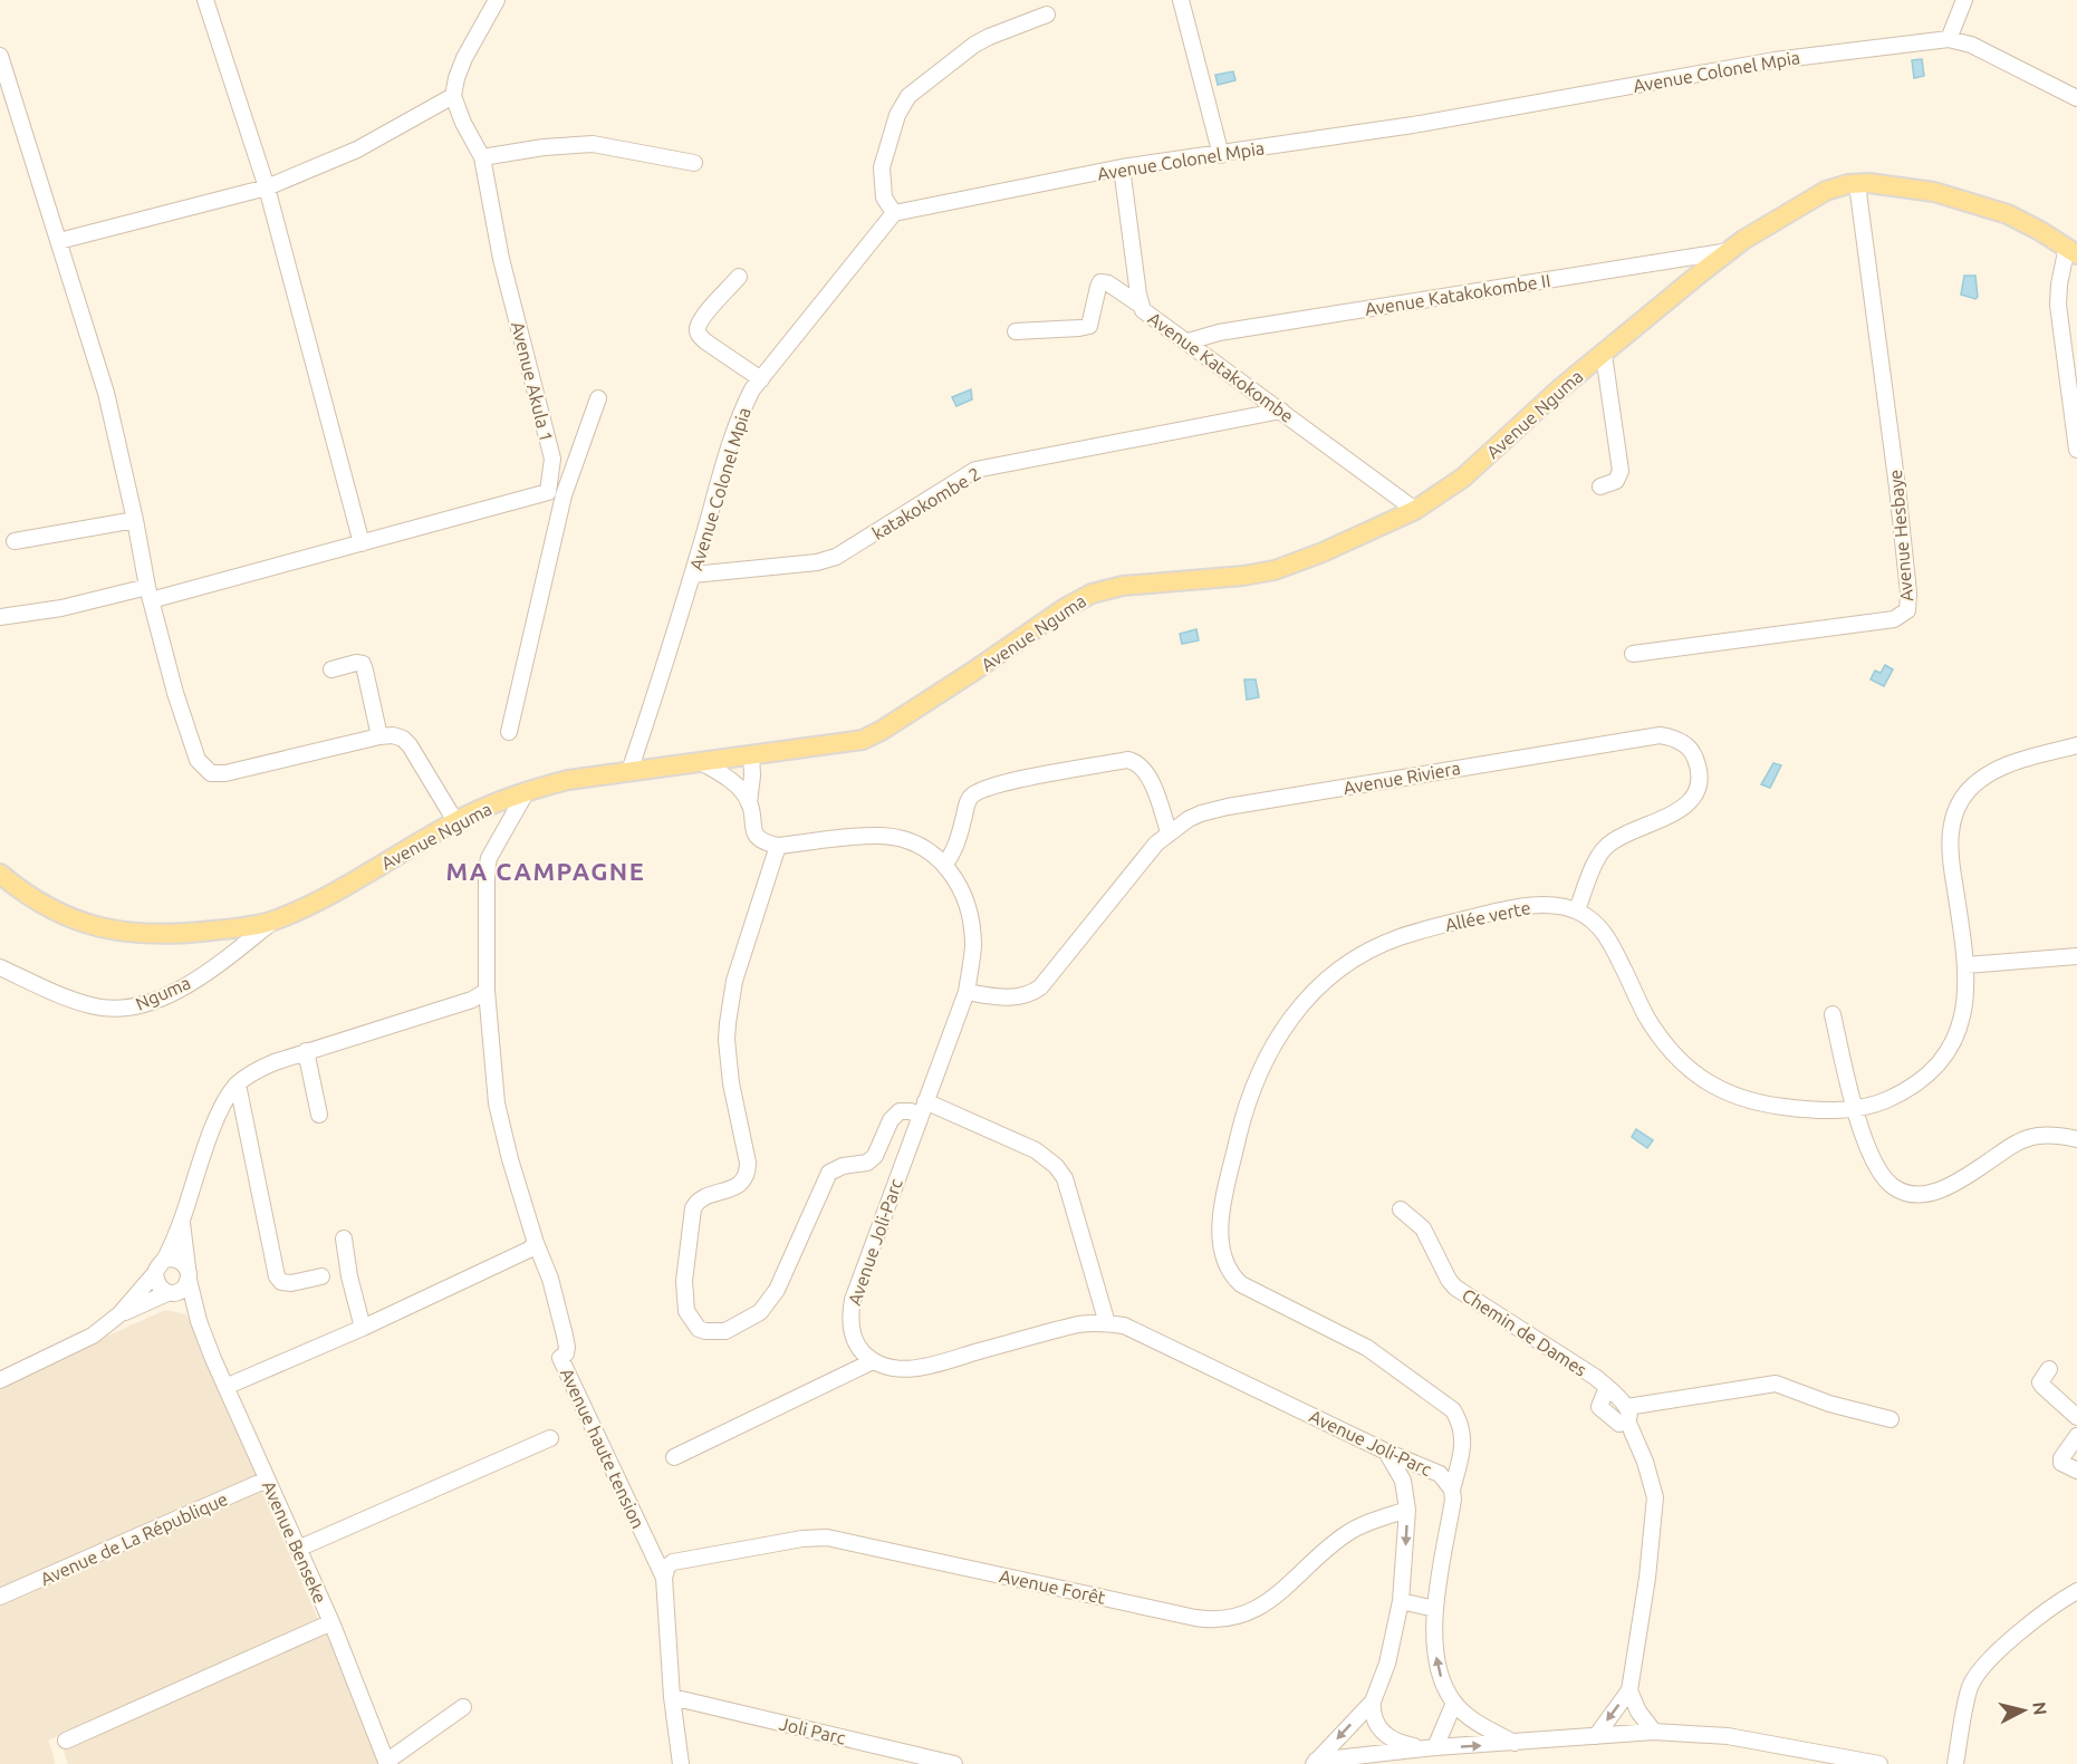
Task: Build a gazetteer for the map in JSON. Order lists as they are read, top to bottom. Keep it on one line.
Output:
{"streets":{"main road":["Avenue Nguma"],"street":["Avenue Colonel Mpia","Avenue Katakokombe II","Avenue Katakokombe","Avenue Akula 1","katakokombe 2","Avenue Hesbaye","Avenue Riviera","Allée verte","Nguma","Avenue Joli-Parc","Chemin de Dames","Avenue haute tension","Avenue de La République","Avenue Benseke","Avenue Forêt","Joli Parc"]},"crossings":[["Avenue Colonel Mpia","Avenue Katakokombe"],["Avenue Colonel Mpia","Avenue Nguma"],["Avenue Colonel Mpia","katakokombe 2"],["Avenue Katakokombe II","Avenue Katakokombe"],["Avenue Katakokombe II","Avenue Nguma"],["Avenue Katakokombe","Avenue Nguma"],["Avenue Katakokombe","katakokombe 2"],["Avenue Nguma","Avenue Hesbaye"],["Avenue Nguma","Nguma"],["Avenue Nguma","Avenue haute tension"],["Avenue Riviera","Allée verte"],["Avenue Riviera","Avenue Joli-Parc"],["Allée verte","Avenue Joli-Parc"],["Avenue haute tension","Avenue Forêt"],["Avenue de La République","Avenue Benseke"]],"districts":["MA CAMPAGNE"],"north":"right"}
